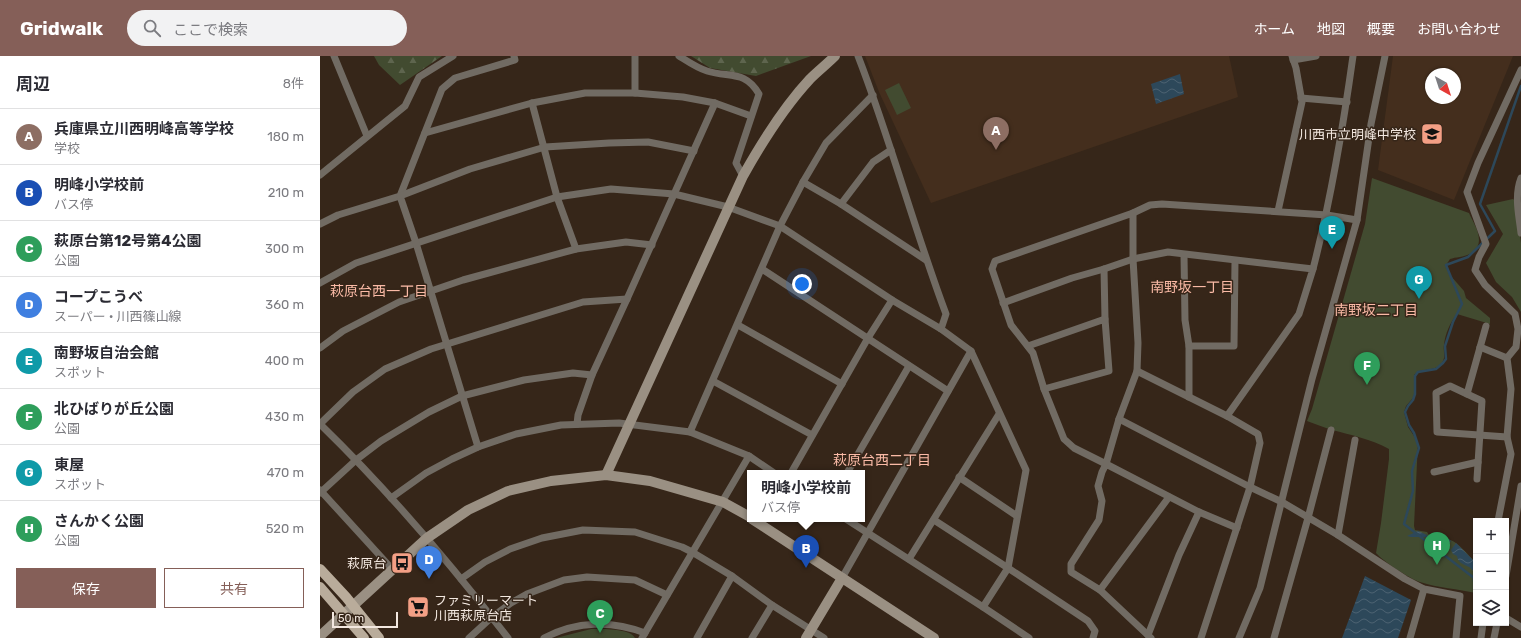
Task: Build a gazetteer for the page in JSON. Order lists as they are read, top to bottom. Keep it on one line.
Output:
{"districts":["南野坂一丁目","萩原台西一丁目","南野坂二丁目","萩原台西二丁目"],"places":{"school or university":["川西市立明峰中学校"],"bus stop":["萩原台"],"supermarket":["ファミリーマート 川西萩原台店"]},"scale_bar":"50 m","north":"bottom right","page":{"header":"Gridwalk","search":"ここで検索","nav":["ホーム","地図","概要","お問い合わせ"],"heading":["周辺","8件"],"list":[{"mark":"A","name":"兵庫県立川西明峰高等学校","note":"学校","value":"180 m"},{"mark":"B","name":"明峰小学校前","note":"バス停","value":"210 m"},{"mark":"C","name":"萩原台第12号第4公園","note":"公園","value":"300 m"},{"mark":"D","name":"コープこうべ","note":"スーパー · 川西篠山線","value":"360 m"},{"mark":"E","name":"南野坂自治会館","note":"スポット","value":"400 m"},{"mark":"F","name":"北ひばりが丘公園","note":"公園","value":"430 m"},{"mark":"G","name":"東屋","note":"スポット","value":"470 m"},{"mark":"H","name":"さんかく公園","note":"公園","value":"520 m"}],"pins":["A","E","G","F","H","B","D","C"],"popup":["明峰小学校前","バス停"],"map_buttons":["+","−"],"buttons":["保存","共有"],"scale":"50 m"}}
